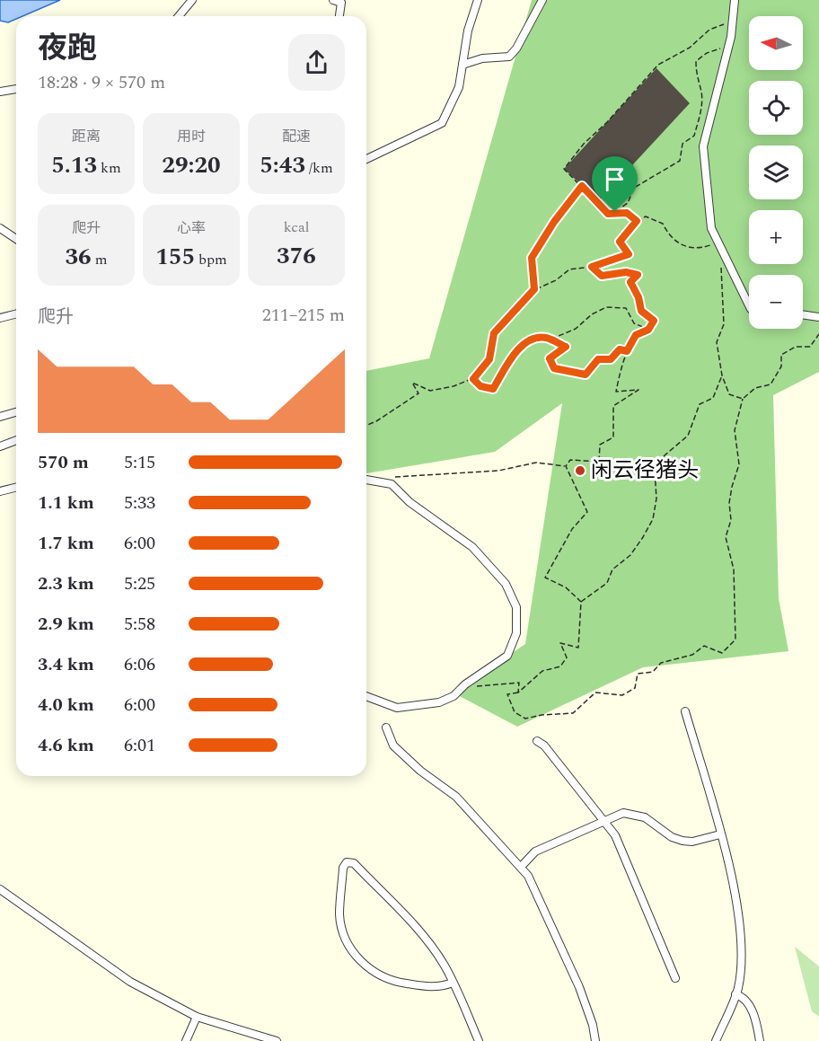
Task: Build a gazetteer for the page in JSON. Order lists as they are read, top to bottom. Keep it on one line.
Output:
{"places":["闲云径猪头"],"north":"left","page":{"map_buttons":["+","−"],"heading":["夜跑","18:28 · 9 × 570 m"],"stats":[["距离","5.13 km"],["用时","29:20"],["配速","5:43 /km"],["爬升","36 m"],["心率","155 bpm"],["kcal","376"]],"chart":["爬升","211–215 m"],"list":[{"name":"570 m","note":"5:15"},{"name":"1.1 km","note":"5:33"},{"name":"1.7 km","note":"6:00"},{"name":"2.3 km","note":"5:25"},{"name":"2.9 km","note":"5:58"},{"name":"3.4 km","note":"6:06"},{"name":"4.0 km","note":"6:00"},{"name":"4.6 km","note":"6:01"}]}}
